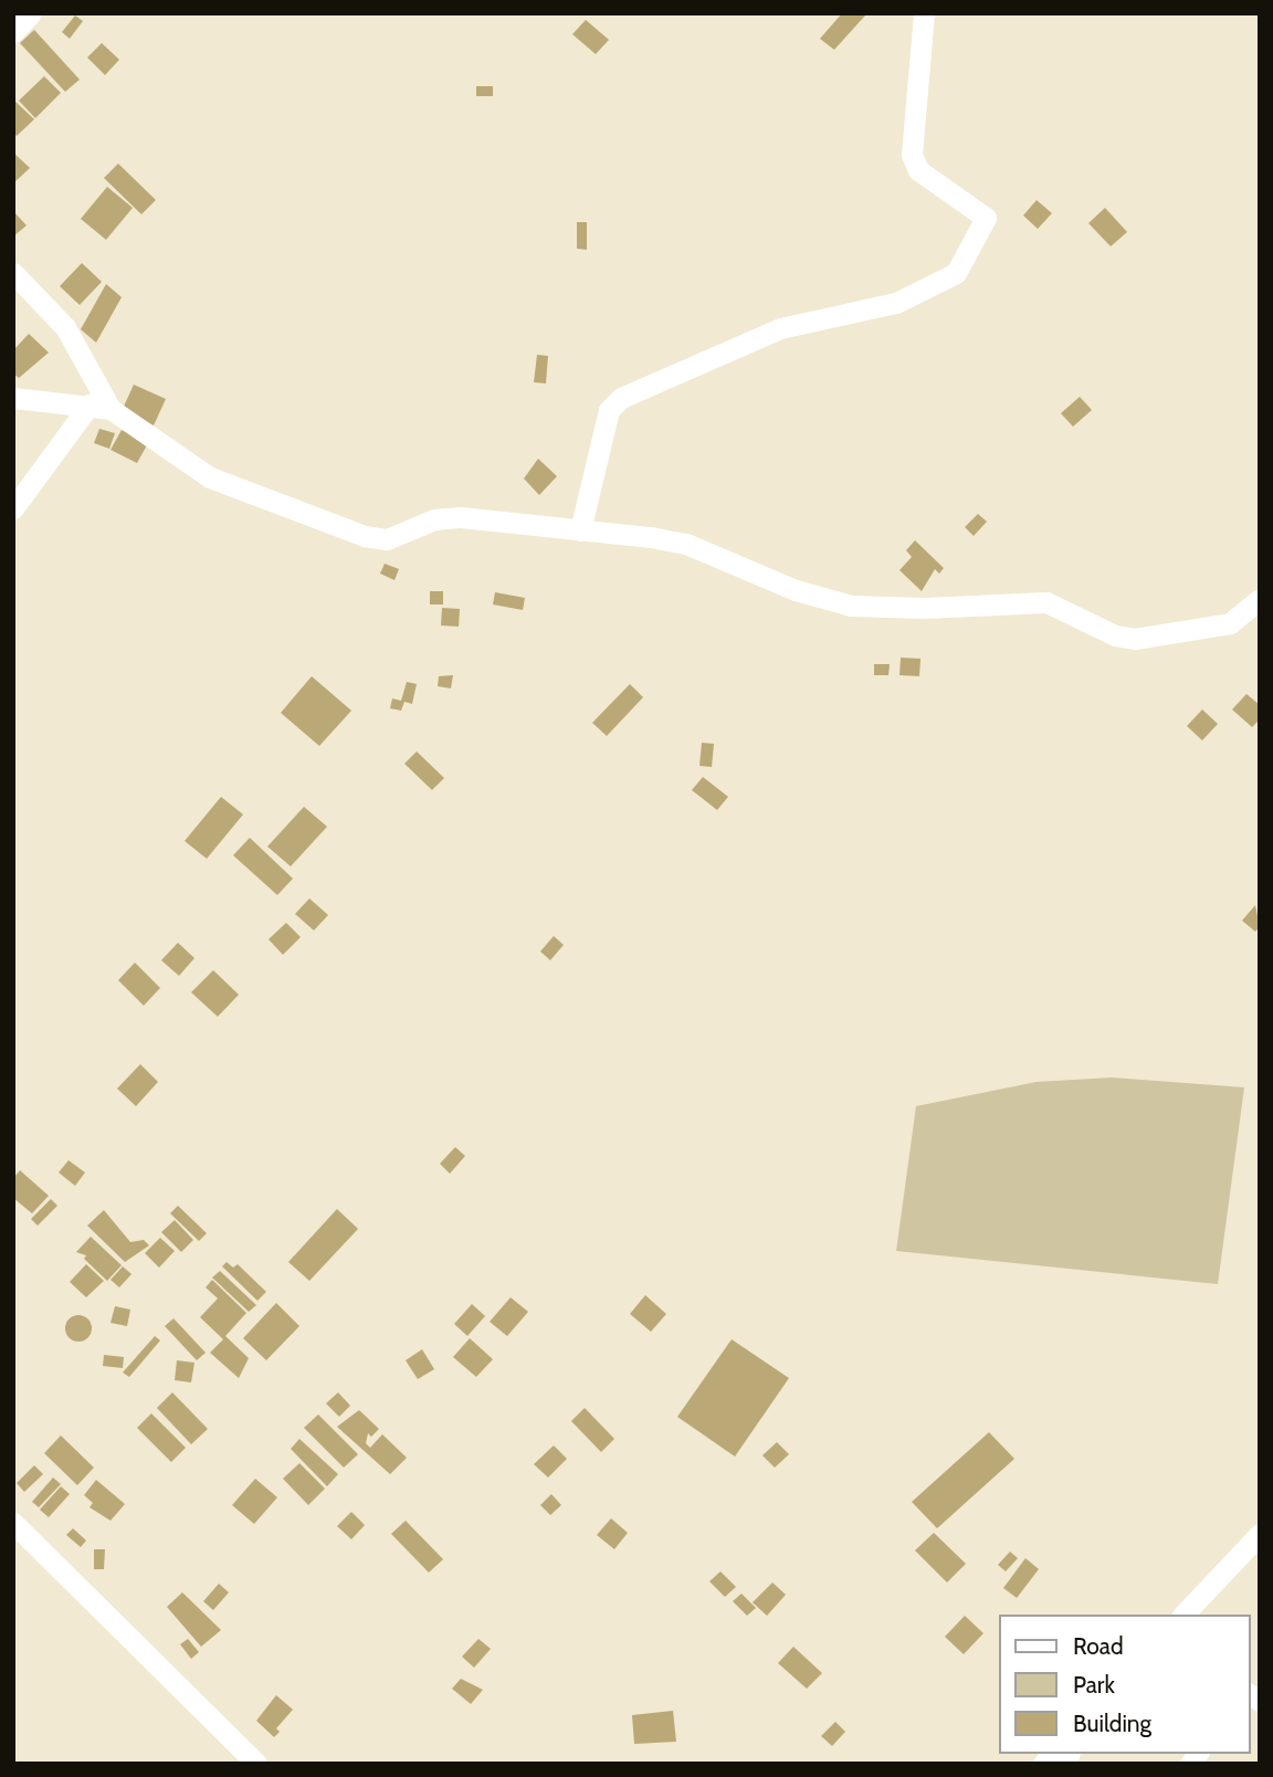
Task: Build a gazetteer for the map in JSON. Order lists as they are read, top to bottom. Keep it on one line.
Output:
{"legend":["Road","Park","Building"]}
